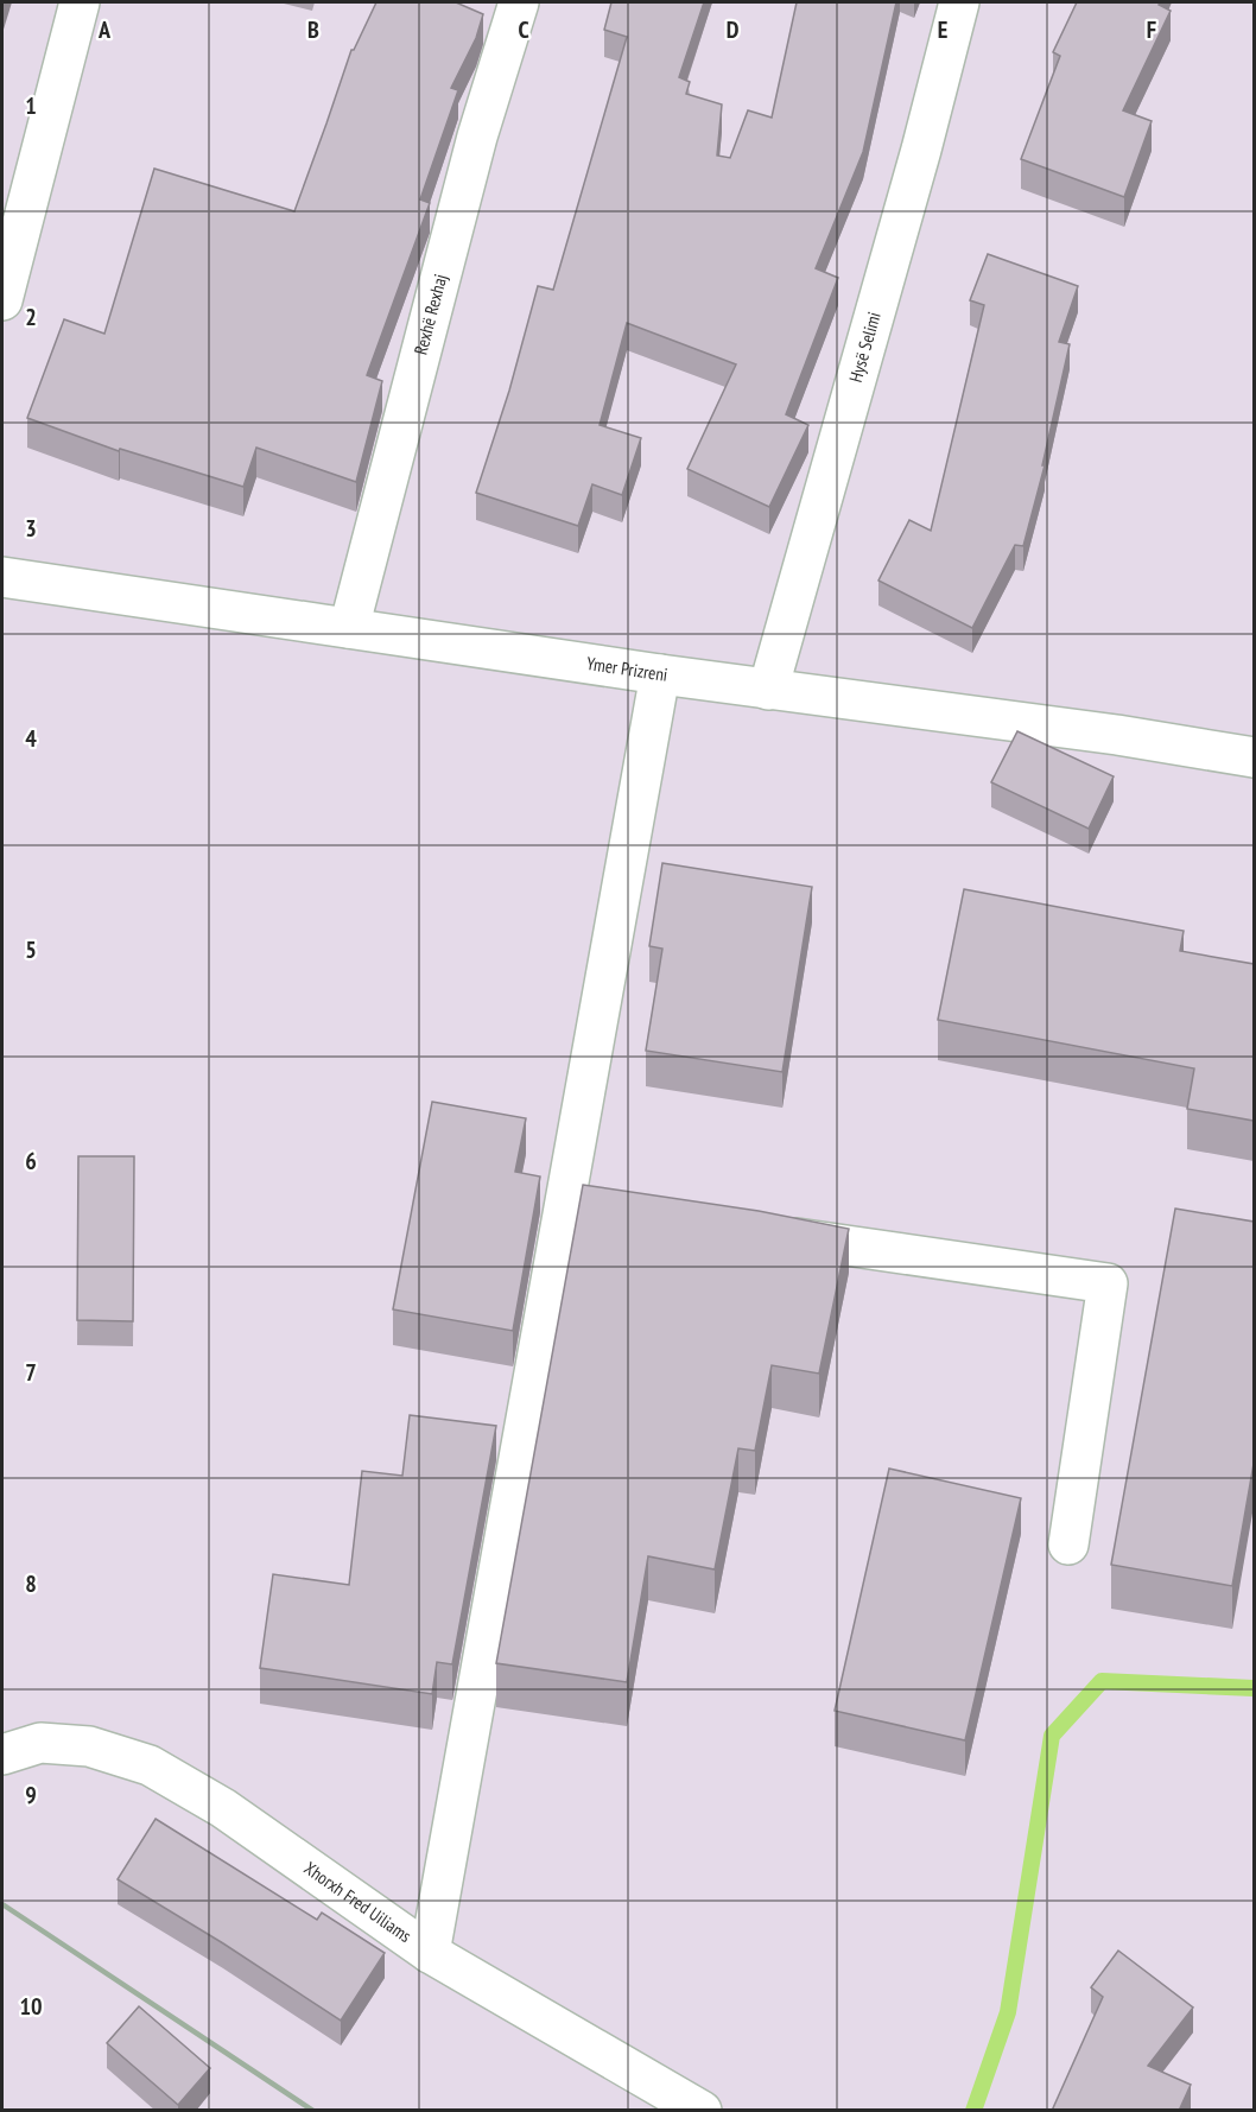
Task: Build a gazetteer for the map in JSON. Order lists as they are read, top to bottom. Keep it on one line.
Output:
{"streets":{"street":["Rexhë Rexhaj","Hysë Selimi","Ymer Prizreni","Xhorxh Fred Uiliams"]},"crossings":[["Rexhë Rexhaj","Ymer Prizreni"],["Hysë Selimi","Ymer Prizreni"]],"grid":{"columns":["A","B","C","D","E","F"],"rows":["1","2","3","4","5","6","7","8","9","10"]}}
